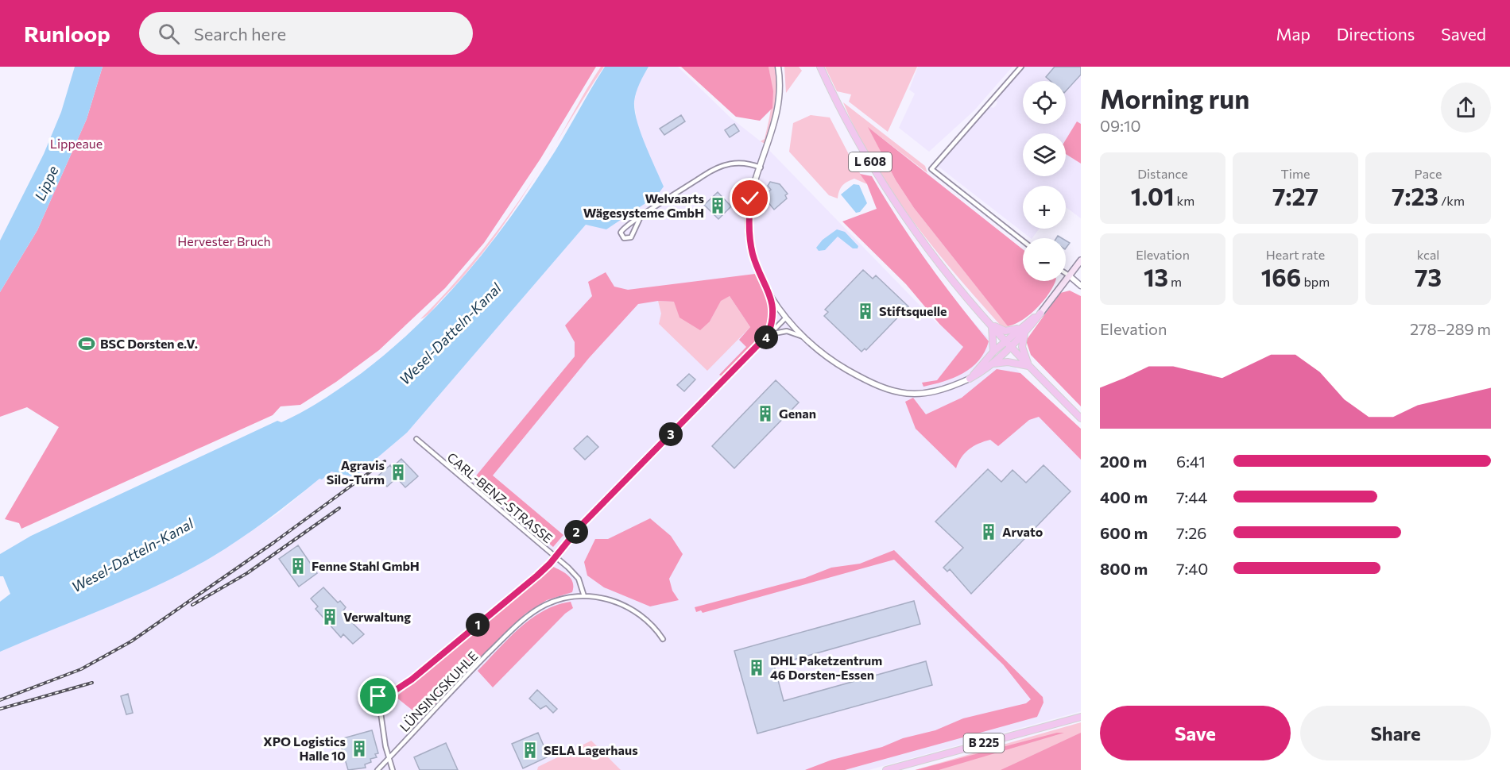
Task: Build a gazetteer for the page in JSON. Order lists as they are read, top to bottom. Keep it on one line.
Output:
{"streets":{"main road":["L 608","B 225"],"street":["CARL-BENZ-STRASSE","LÜNSINGSKUHLE"]},"crossings":[["CARL-BENZ-STRASSE","LÜNSINGSKUHLE"]],"water":["Lippe","Wesel-Datteln-Kanal"],"parks":["Lippeaue","Hervester Bruch"],"places":{"building":["Welvaarts Wägesysteme GmbH","Stiftsquelle","Genan","Agravis Silo-Turm","Arvato","Fenne Stahl GmbH","Verwaltung","DHL Paketzentrum 46 Dorsten-Essen","XPO Logistics Halle 10","SELA Lagerhaus"],"sports":["BSC Dorsten e.V."]},"page":{"header":"Runloop","search":"Search here","nav":["Map","Directions","Saved"],"heading":["Morning run","09:10"],"map_buttons":["+","−"],"stats":[["Distance","1.01 km"],["Time","7:27"],["Pace","7:23 /km"],["Elevation","13 m"],["Heart rate","166 bpm"],["kcal","73"]],"chart":["Elevation","278–289 m"],"pins":["4","3","2","1"],"list":[{"name":"200 m","note":"6:41"},{"name":"400 m","note":"7:44"},{"name":"600 m","note":"7:26"},{"name":"800 m","note":"7:40"}],"buttons":["Save","Share"]}}
